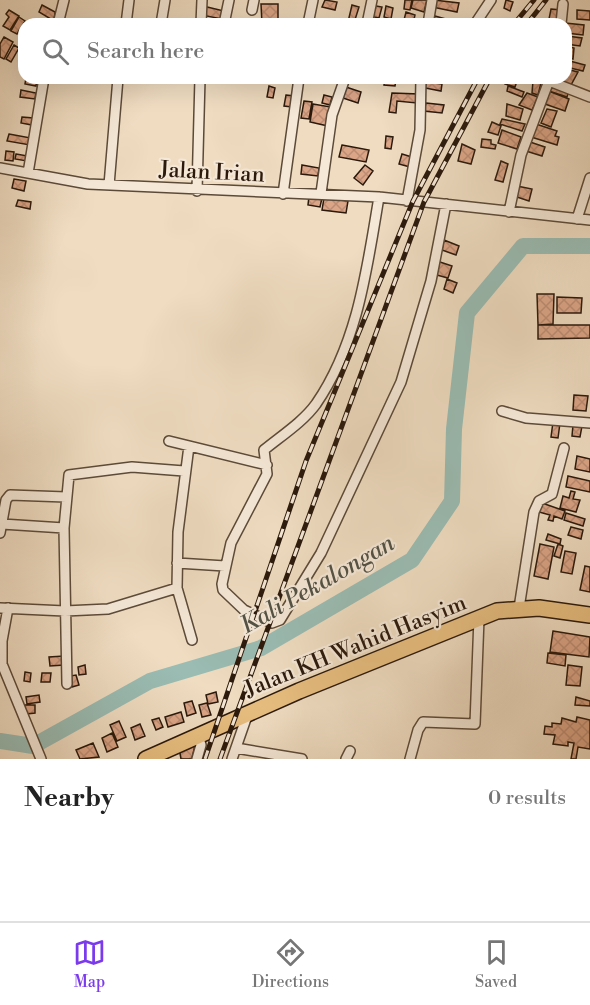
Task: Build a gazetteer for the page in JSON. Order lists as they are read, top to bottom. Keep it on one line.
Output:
{"streets":{"main road":["Jalan KH Wahid Hasyim"],"street":["Jalan Irian"]},"water":["Kali Pekalongan"],"page":{"search":"Search here","heading":["Nearby","0 results"],"nav":["Map","Directions","Saved"]}}
